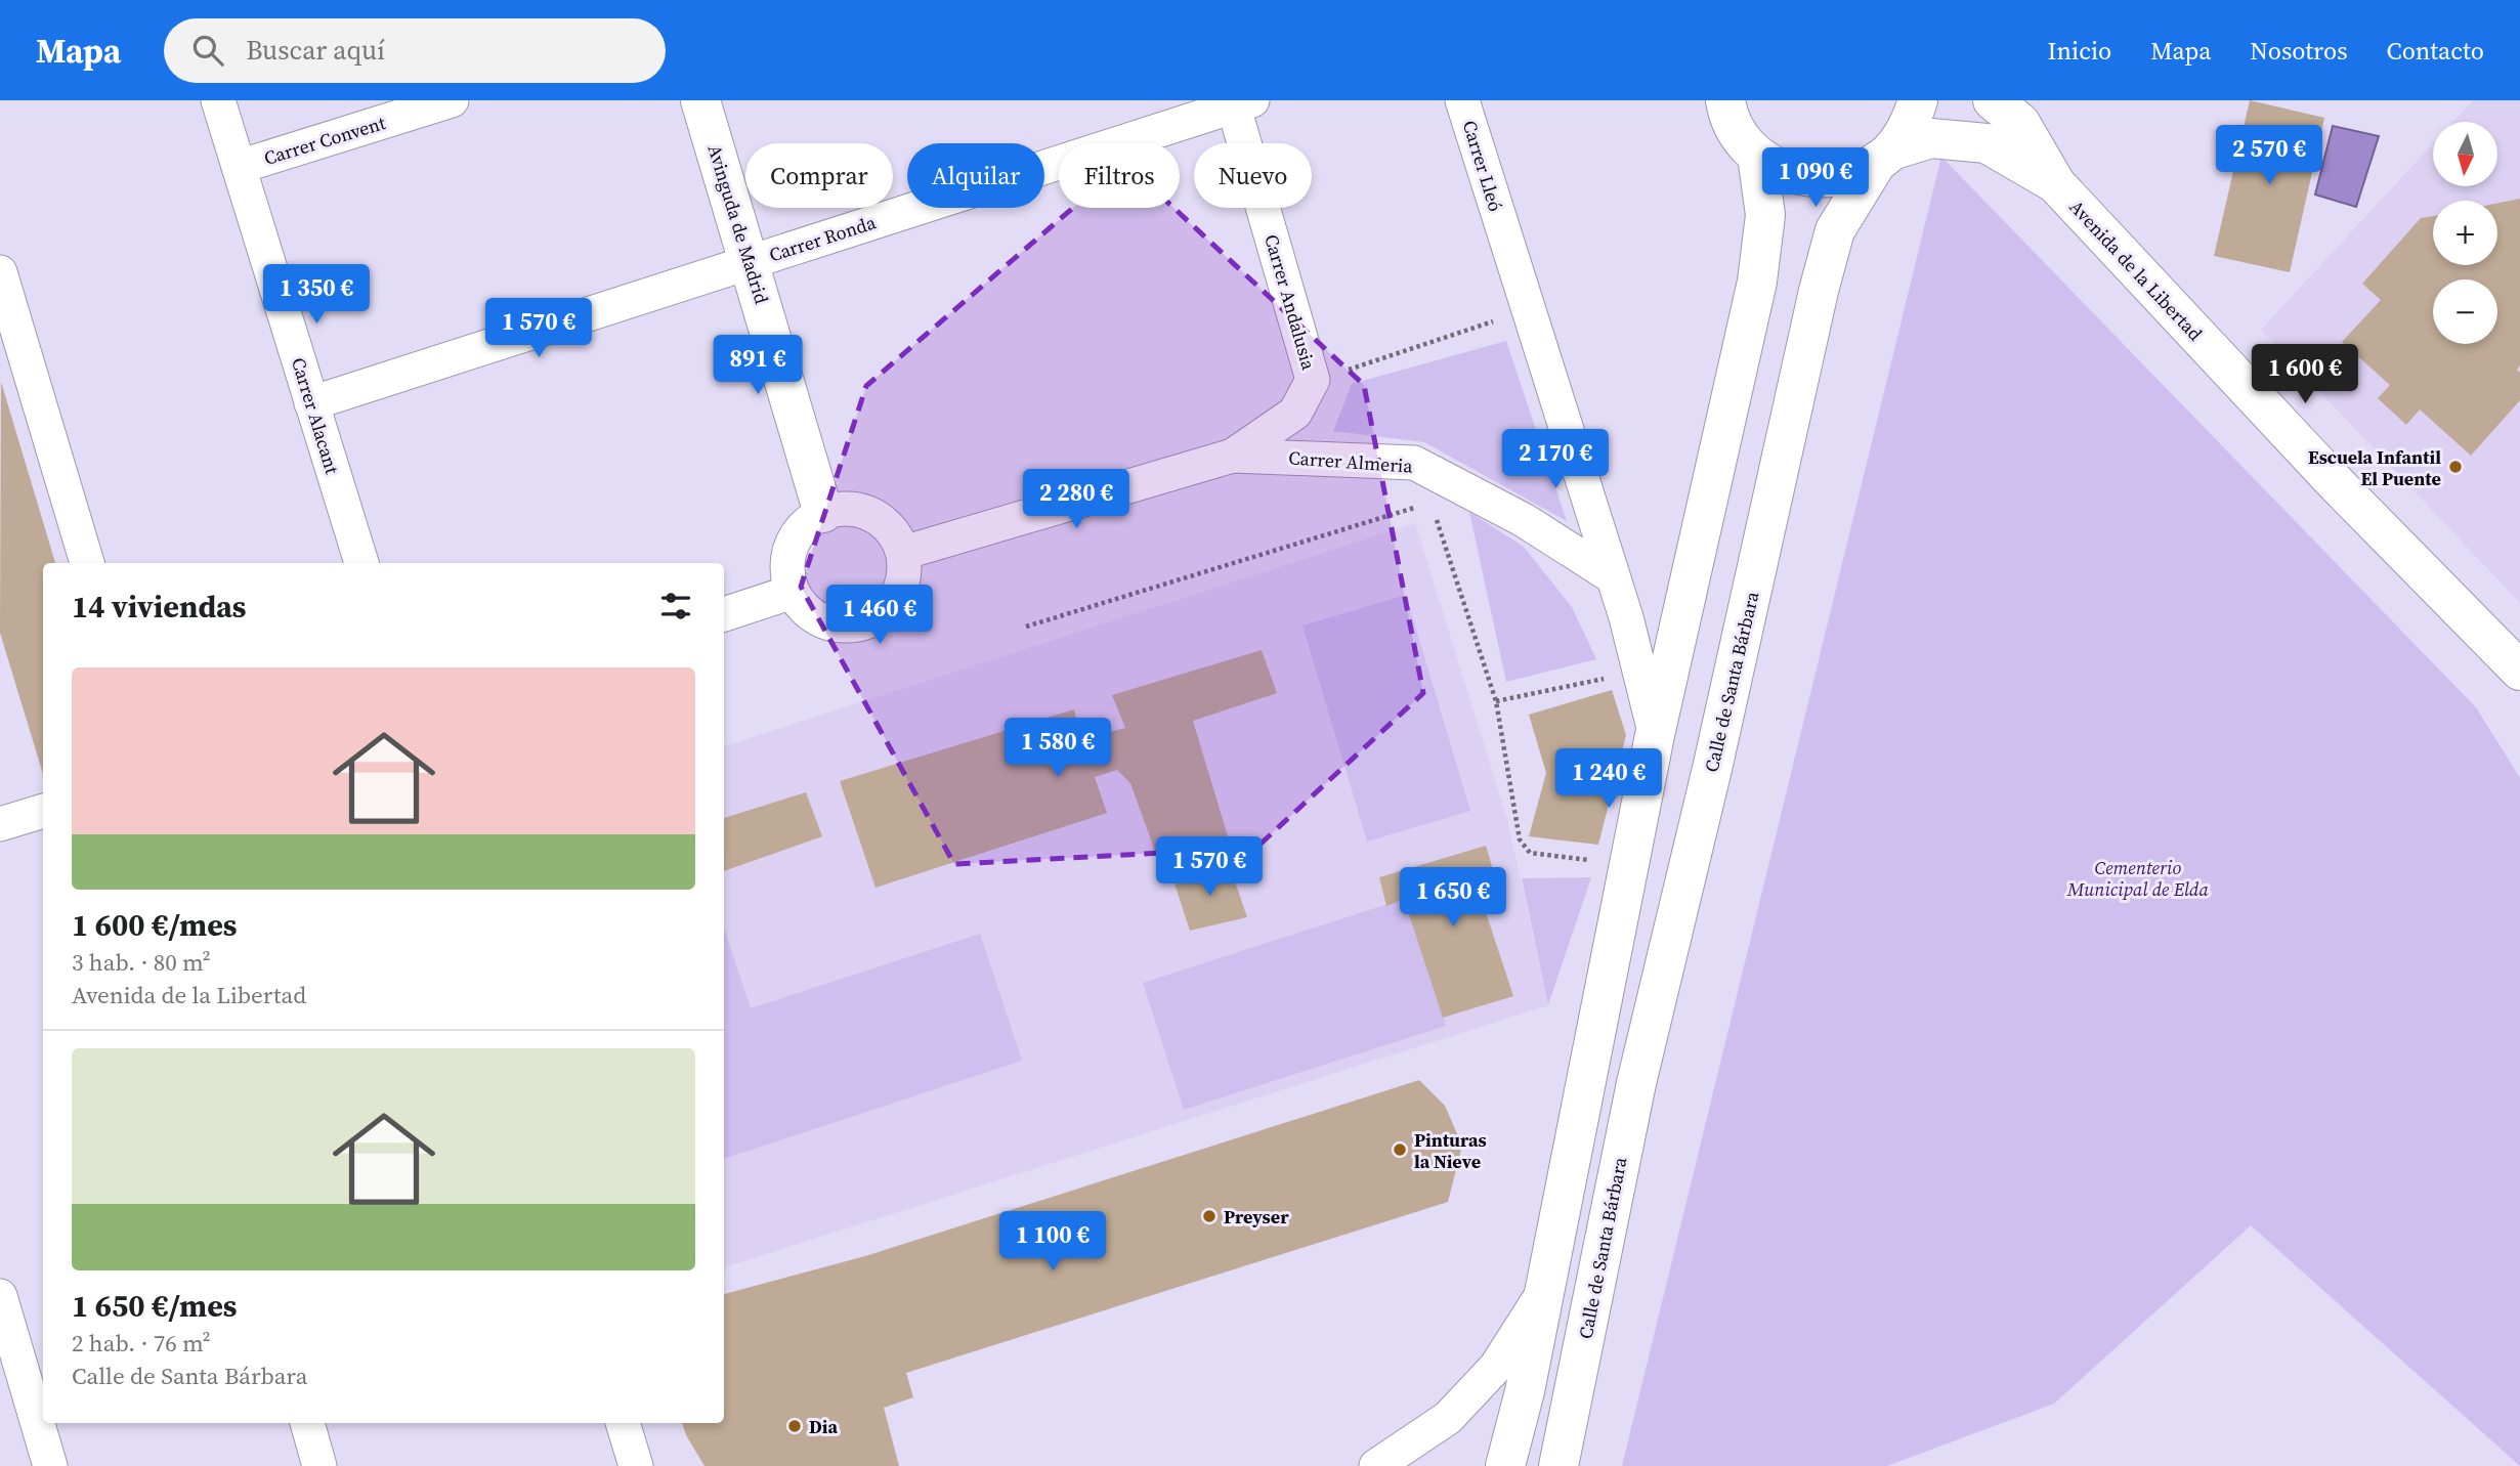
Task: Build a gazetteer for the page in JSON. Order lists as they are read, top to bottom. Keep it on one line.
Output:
{"streets":{"street":["Carrer Convent","Carrer Lleó","Avinguda de Madrid","Carrer Ronda","Avenida de la Libertad","Carrer Andalusia","Carrer Alacant","Carrer Almeria","Calle de Santa Bárbara"]},"crossings":[["Carrer Convent","Carrer Alacant"],["Carrer Lleó","Carrer Almeria"],["Avinguda de Madrid","Carrer Ronda"],["Avinguda de Madrid","Carrer Almeria"],["Carrer Ronda","Carrer Andalusia"],["Carrer Ronda","Carrer Alacant"],["Avenida de la Libertad","Calle de Santa Bárbara"],["Carrer Andalusia","Carrer Almeria"]],"parks":["Cementerio Municipal de Elda"],"places":["Escuela Infantil El Puente","Pinturas la Nieve","Preyser","Dia"],"north":"bottom","page":{"header":"Mapa","search":"Buscar aquí","nav":["Inicio","Mapa","Nosotros","Contacto"],"map_buttons":["+","−"],"price":["2 570 €","1 090 €","1 350 €","1 570 €","891 €","1 600 €","2 170 €","2 280 €","1 460 €","1 580 €","1 240 €","1 570 €","1 650 €","1 100 €"],"chip":["Comprar","Alquilar","Filtros","Nuevo"],"heading":"14 viviendas","list":[{"name":"1 600 €/mes","note":"3 hab. · 80 m² · Avenida de la Libertad"},{"name":"1 650 €/mes","note":"2 hab. · 76 m² · Calle de Santa Bárbara"}]}}
